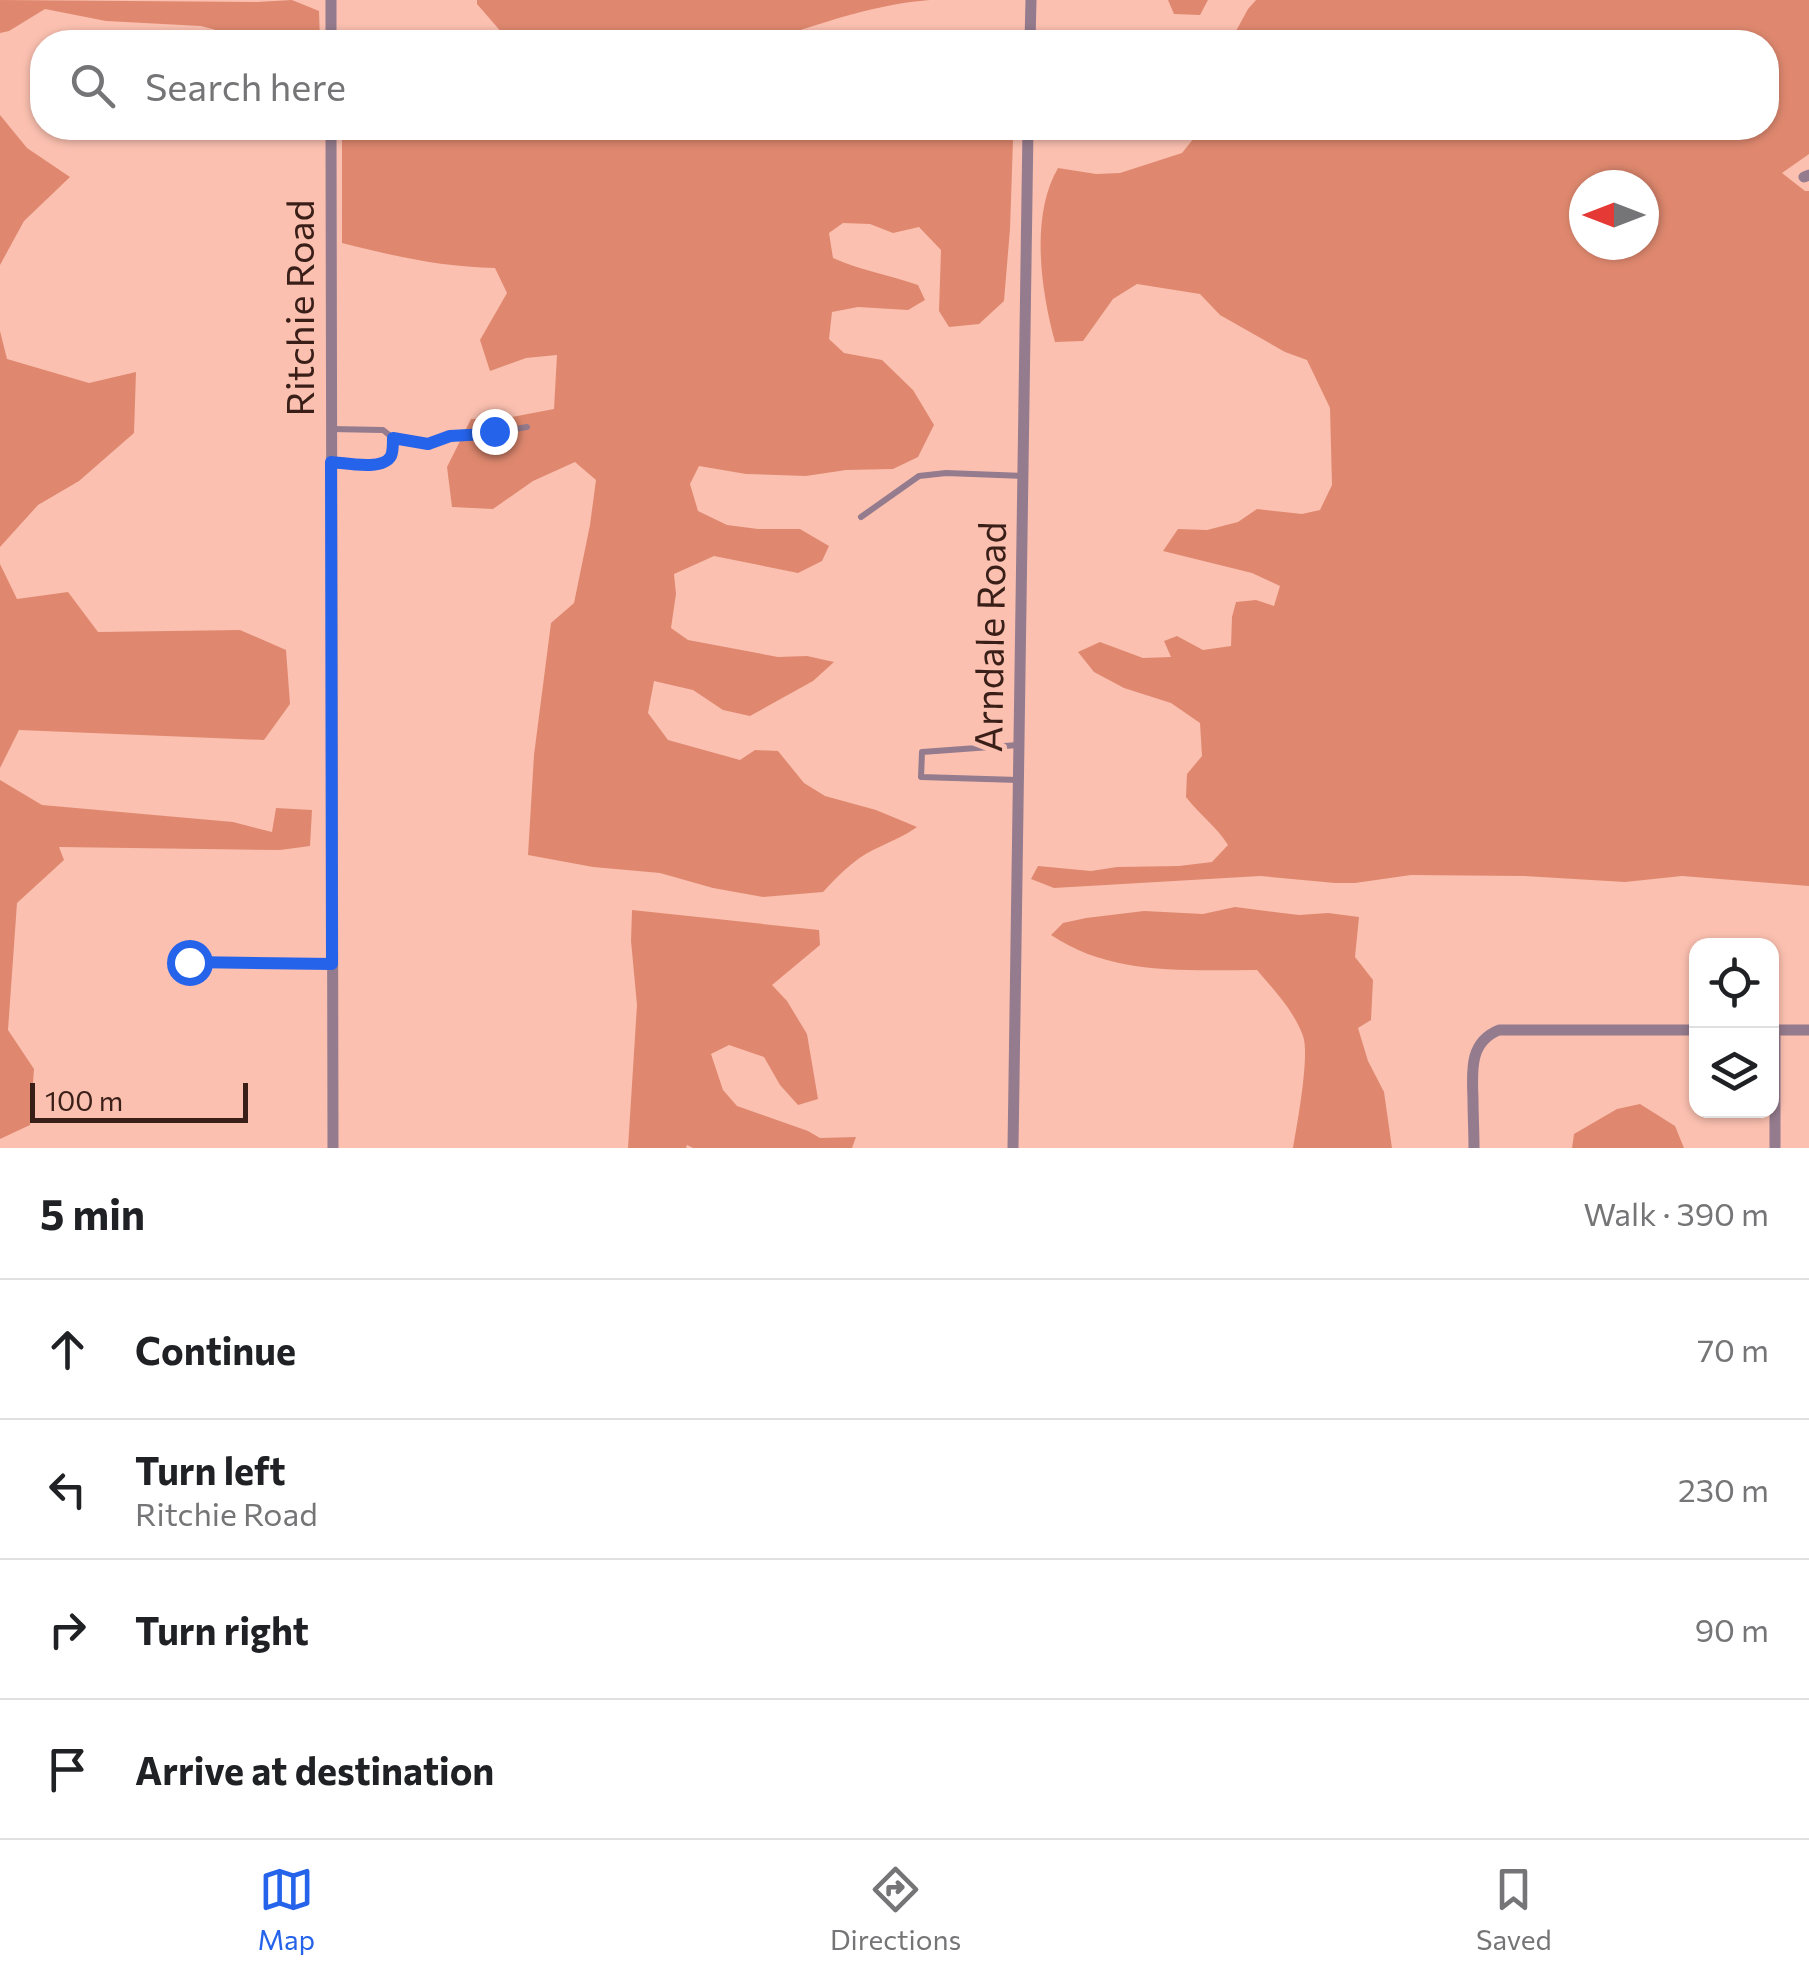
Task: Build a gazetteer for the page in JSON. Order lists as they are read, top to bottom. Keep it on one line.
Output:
{"streets":{"street":["Ritchie Road","Arndale Road"]},"scale_bar":"100 m","north":"left","page":{"search":"Search here","scale":"100 m","heading":["5 min","Walk · 390 m"],"list":[["Continue","70 m"],["Turn left","Ritchie Road","230 m"],["Turn right","90 m"],"Arrive at destination"],"nav":["Map","Directions","Saved"]}}
